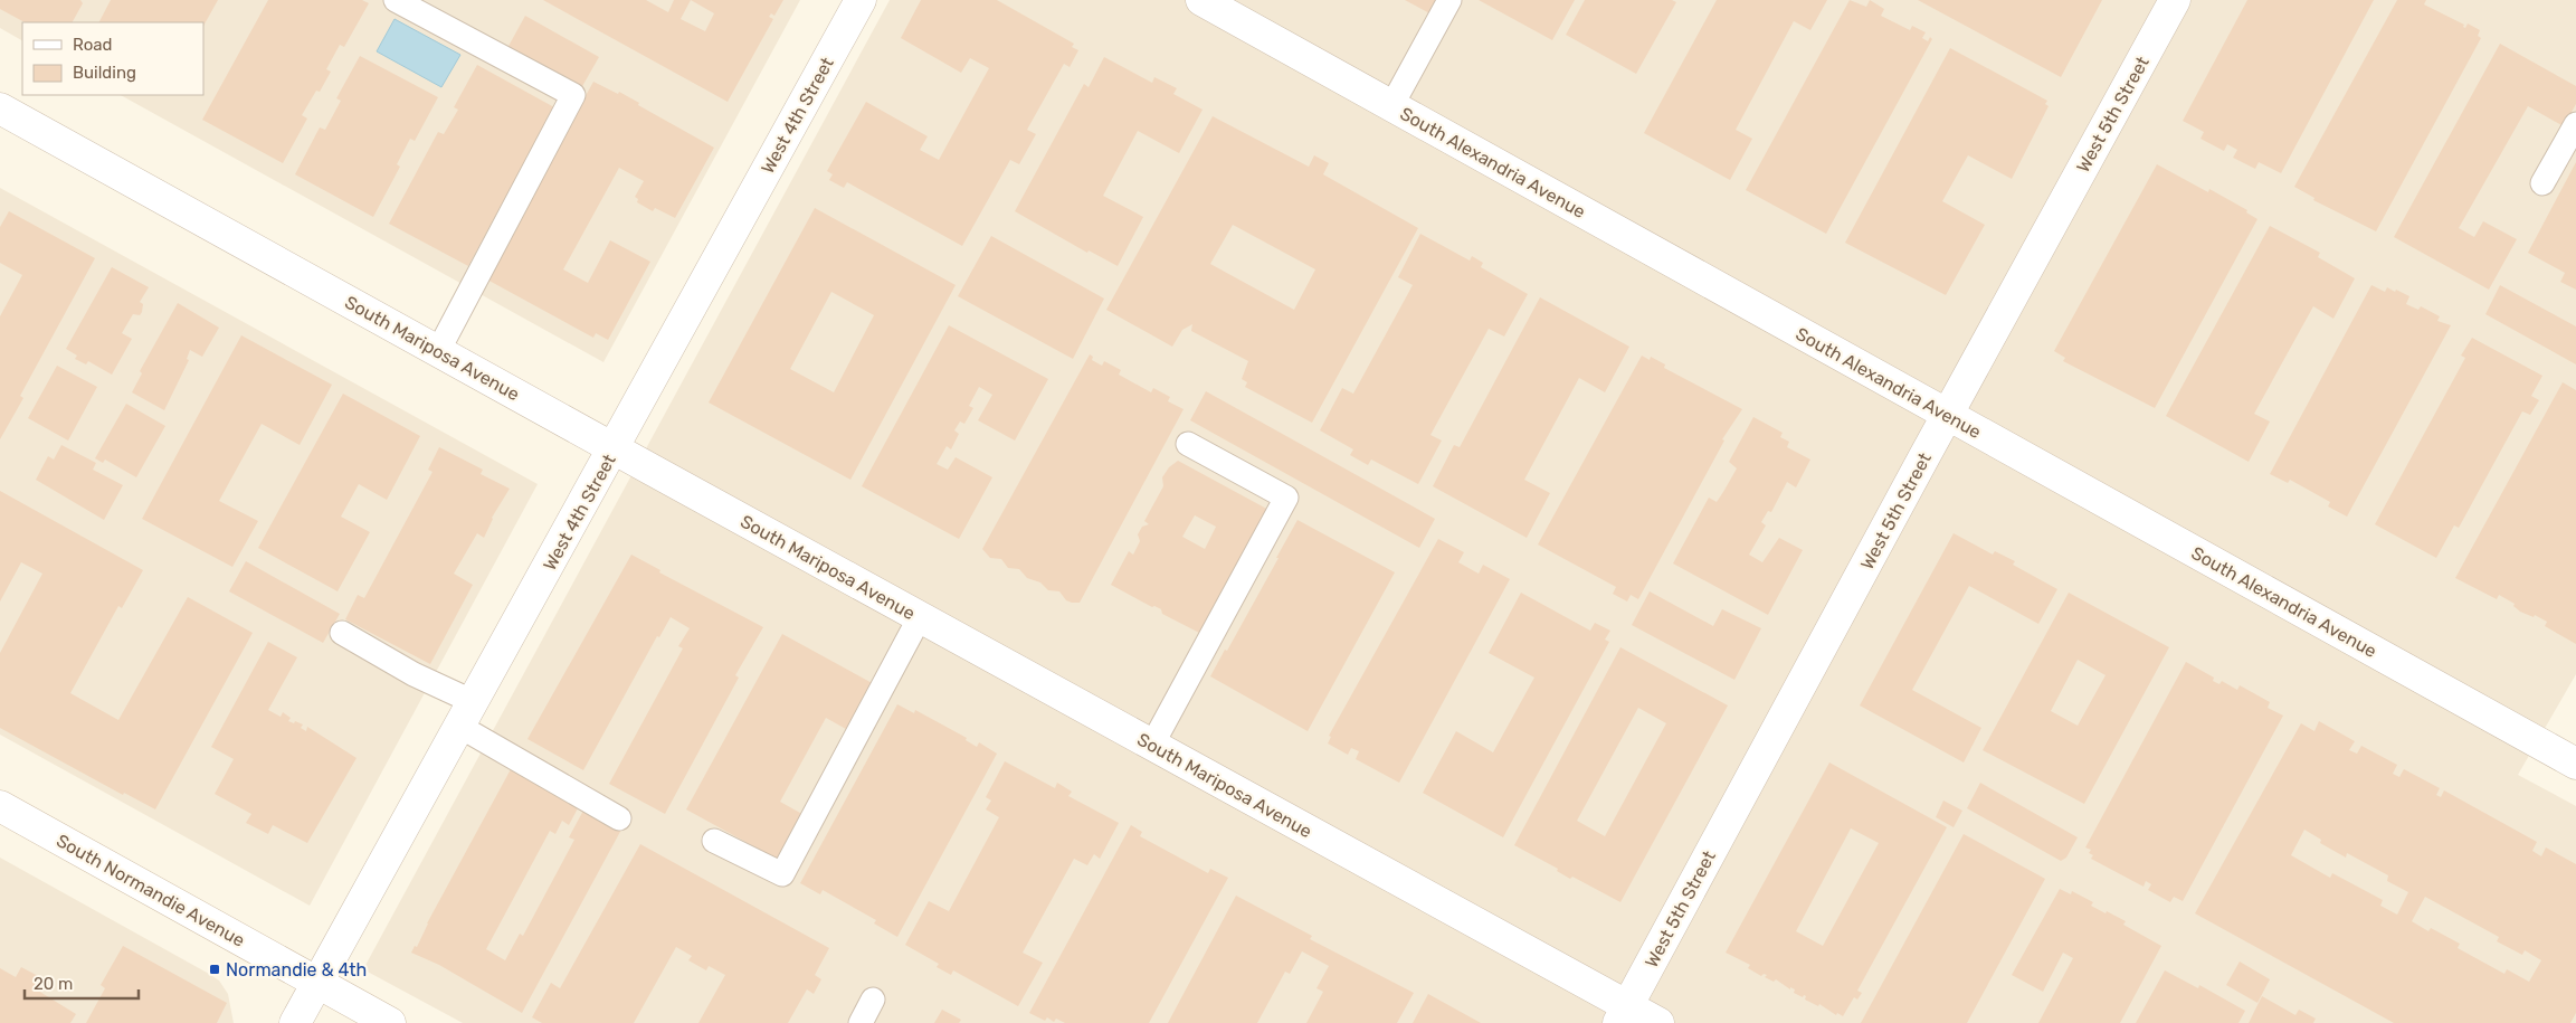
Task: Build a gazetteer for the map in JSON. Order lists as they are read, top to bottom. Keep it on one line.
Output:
{"streets":{"street":["West 5th Street","West 4th Street","South Alexandria Avenue","South Mariposa Avenue","South Normandie Avenue"]},"crossings":[["West 5th Street","South Alexandria Avenue"],["West 5th Street","South Mariposa Avenue"],["West 4th Street","South Mariposa Avenue"],["West 4th Street","South Normandie Avenue"]],"places":{"transit":["Normandie & 4th"]},"legend":["Road","Building"],"scale_bar":"20 m"}
